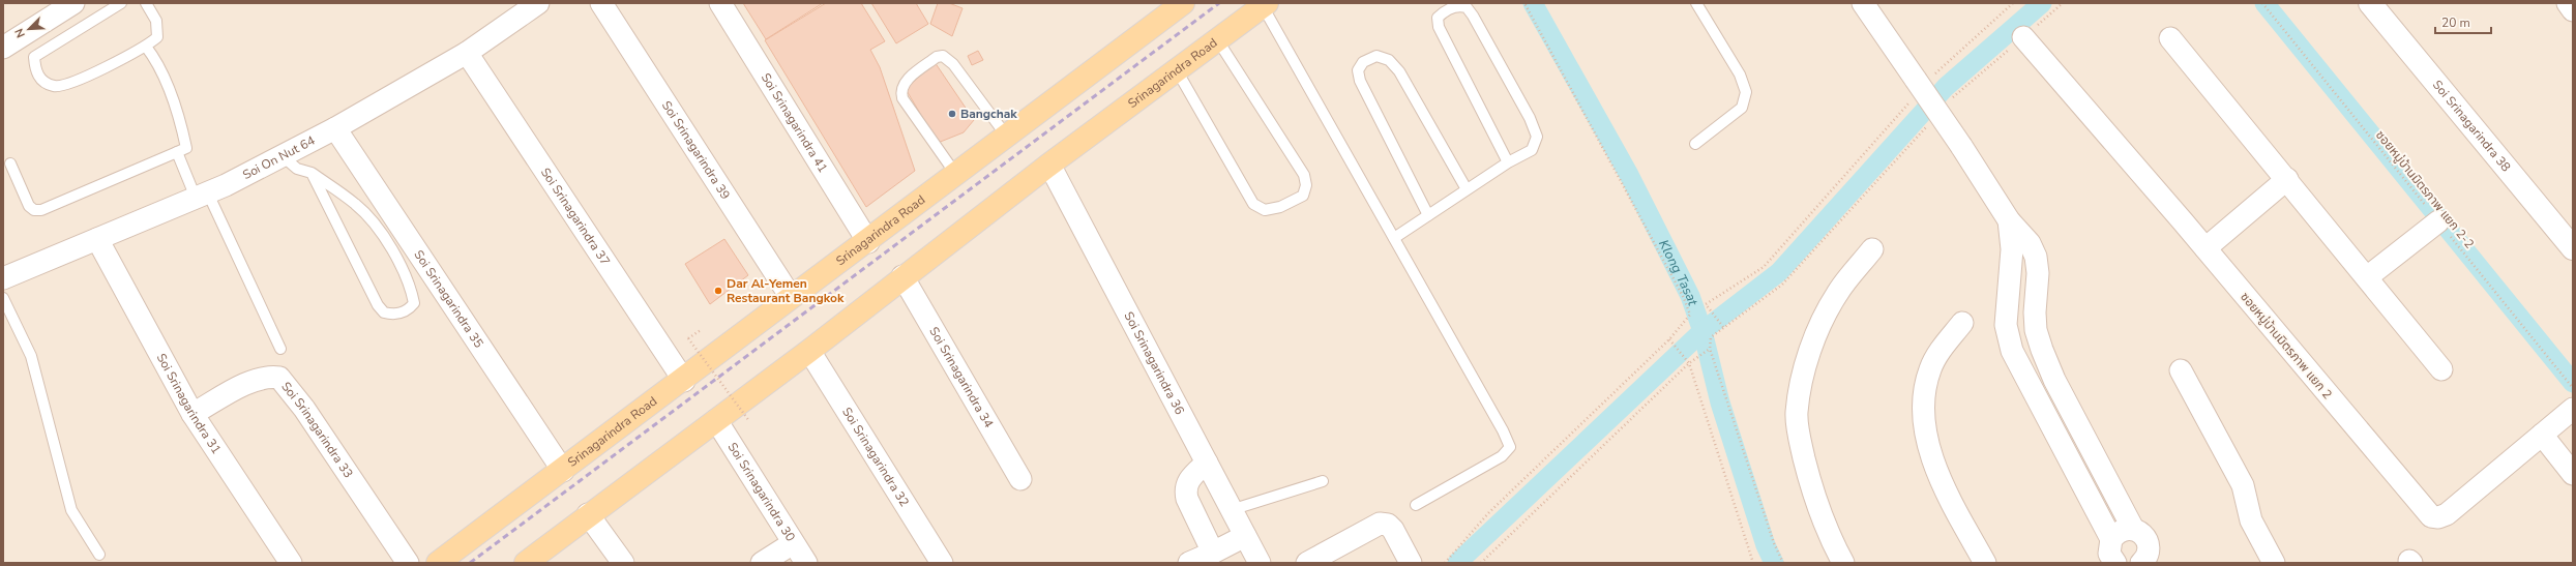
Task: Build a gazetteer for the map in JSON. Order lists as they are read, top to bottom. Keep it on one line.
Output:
{"streets":{"main road":["Srinagarindra Road"],"street":["Soi Srinagarindra 41","Soi Srinagarindra 38","Soi Srinagarindra 39","Soi On Nut 64","Soi Srinagarindra 37","Soi Srinagarindra 35","ซอยหมู่บ้านมิตรภาพ แยก 2","Soi Srinagarindra 36","Soi Srinagarindra 34","Soi Srinagarindra 31","Soi Srinagarindra 33","Soi Srinagarindra 32","Soi Srinagarindra 30"],"path":["ซอยหมู่บ้านมิตรภาพ แยก 2-2"]},"crossings":[["Srinagarindra Road","Soi Srinagarindra 41"],["Srinagarindra Road","Soi Srinagarindra 39"],["Srinagarindra Road","Soi Srinagarindra 37"],["Srinagarindra Road","Soi Srinagarindra 35"],["Srinagarindra Road","Soi Srinagarindra 36"],["Srinagarindra Road","Soi Srinagarindra 34"],["Srinagarindra Road","Soi Srinagarindra 32"],["Srinagarindra Road","Soi Srinagarindra 30"],["Soi On Nut 64","Soi Srinagarindra 37"],["Soi On Nut 64","Soi Srinagarindra 35"],["Soi On Nut 64","Soi Srinagarindra 31"],["Soi Srinagarindra 31","Soi Srinagarindra 33"]],"water":["Klong Tasat"],"places":["Bangchak","Dar Al-Yemen Restaurant Bangkok"],"scale_bar":"20 m","north":"bottom left"}
